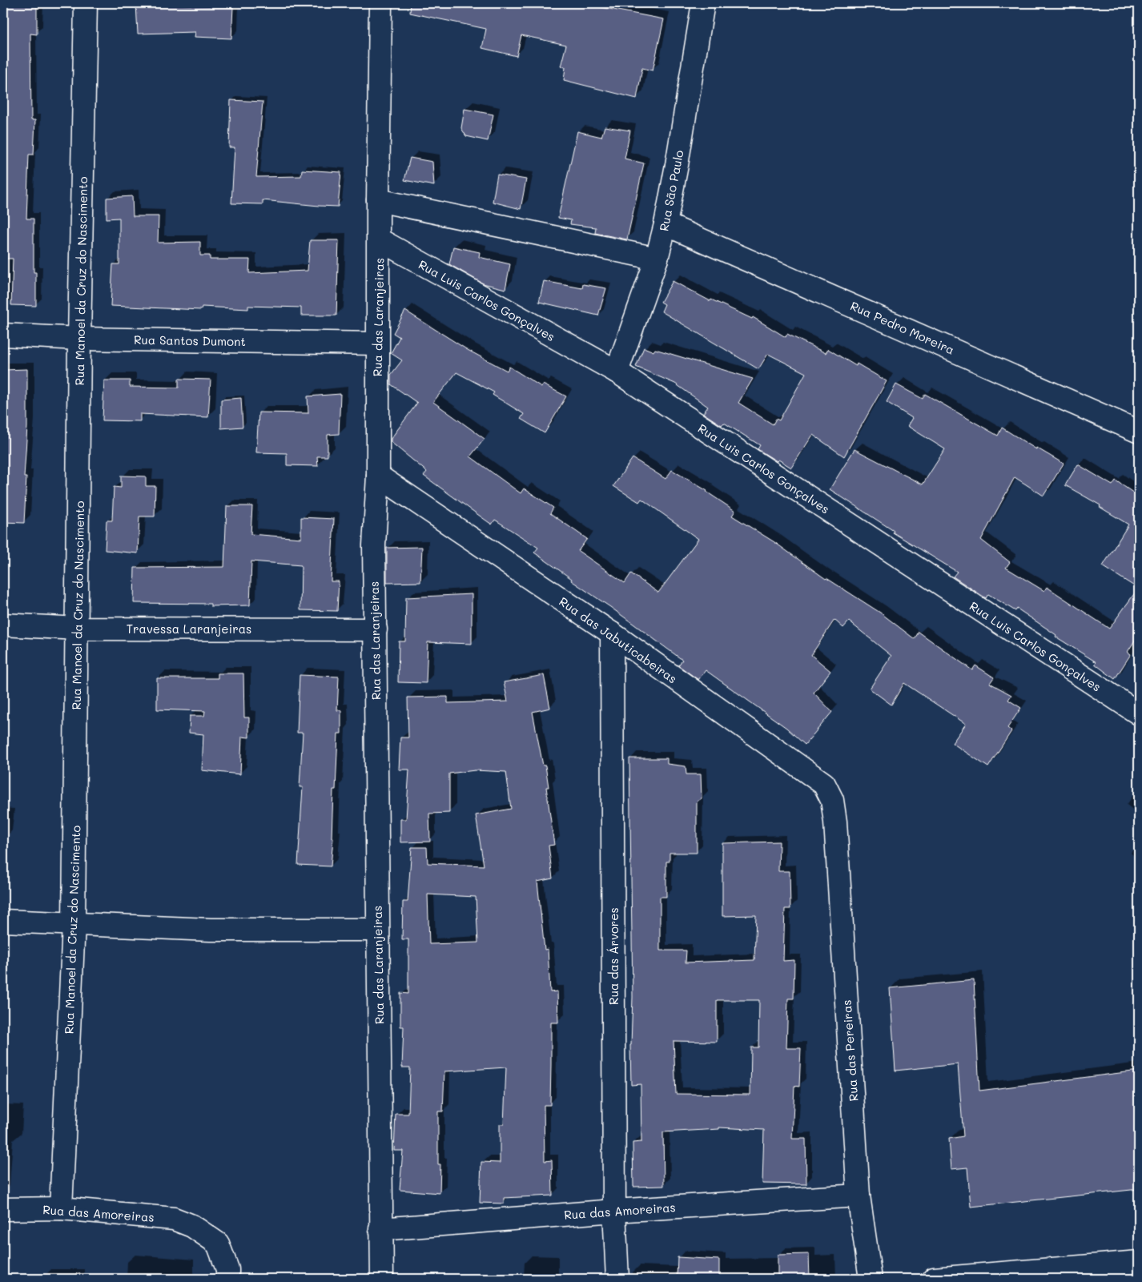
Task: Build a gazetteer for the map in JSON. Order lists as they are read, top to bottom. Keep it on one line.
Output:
{"streets":{"street":["Rua São Paulo","Rua Manoel da Cruz do Nascimento","Rua Luis Carlos Gonçalves","Rua das Laranjeiras","Rua Pedro Moreira","Rua Santos Dumont","Travessa Laranjeiras","Rua das Jabuticabeiras","Rua das Árvores","Rua das Pereiras","Rua das Amoreiras"]},"crossings":[["Rua São Paulo","Rua Luis Carlos Gonçalves"],["Rua São Paulo","Rua Pedro Moreira"],["Rua Manoel da Cruz do Nascimento","Rua Santos Dumont"],["Rua Manoel da Cruz do Nascimento","Travessa Laranjeiras"],["Rua Manoel da Cruz do Nascimento","Rua das Amoreiras"],["Rua Luis Carlos Gonçalves","Rua das Laranjeiras"],["Rua das Laranjeiras","Rua Santos Dumont"],["Rua das Laranjeiras","Travessa Laranjeiras"],["Rua das Laranjeiras","Rua das Jabuticabeiras"],["Rua das Laranjeiras","Rua das Amoreiras"],["Rua das Jabuticabeiras","Rua das Árvores"],["Rua das Jabuticabeiras","Rua das Pereiras"],["Rua das Árvores","Rua das Amoreiras"],["Rua das Pereiras","Rua das Amoreiras"]]}
